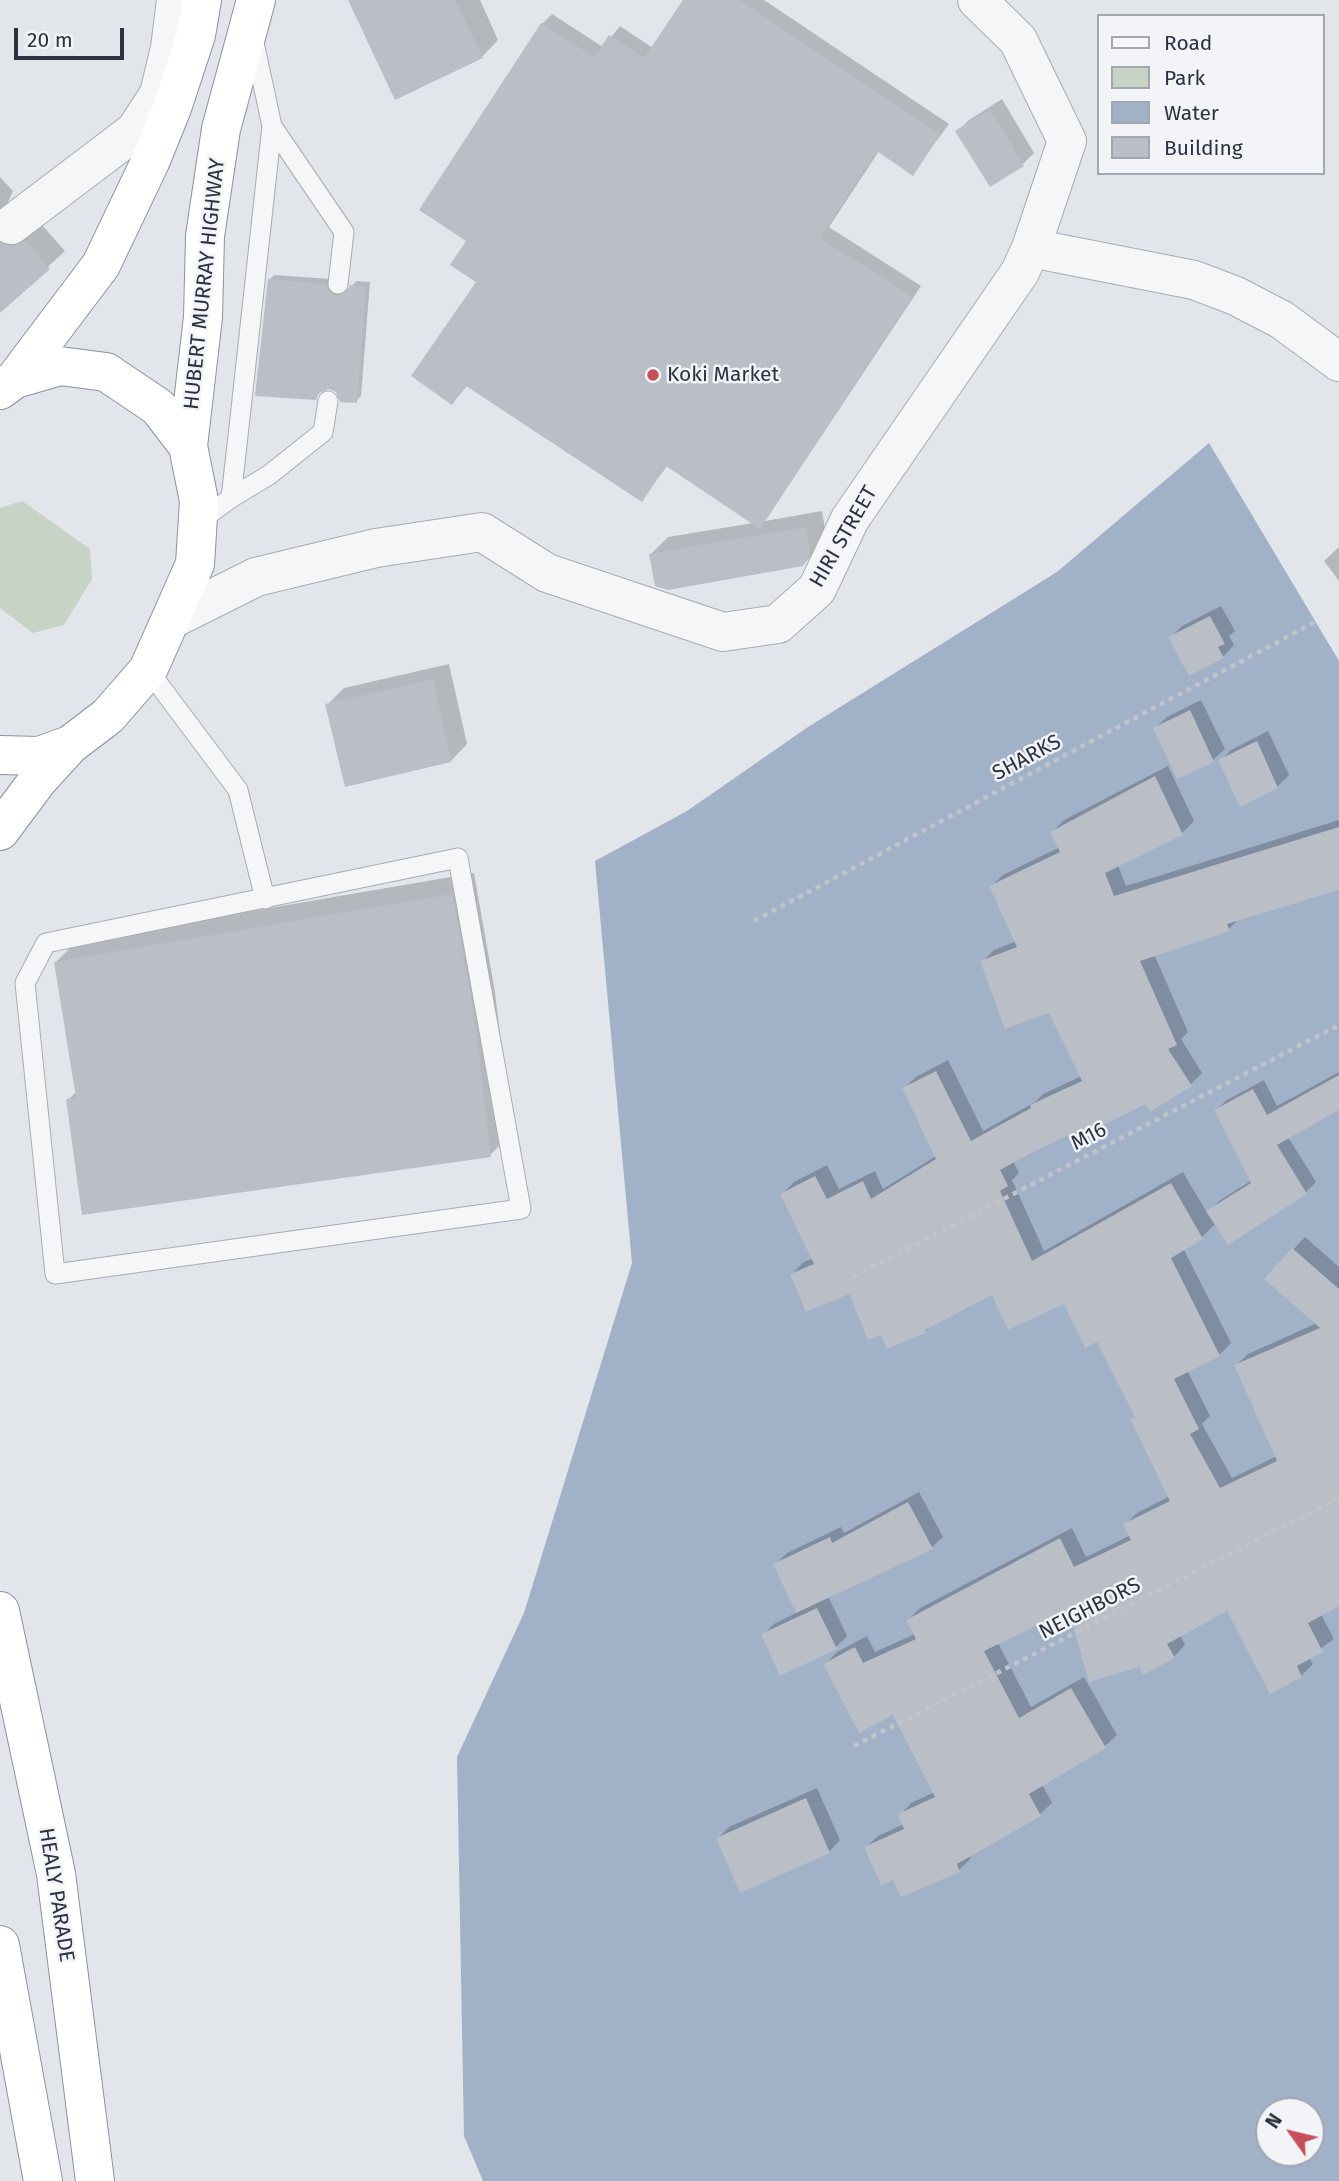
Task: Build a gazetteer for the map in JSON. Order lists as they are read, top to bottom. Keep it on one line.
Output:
{"streets":{"highway":["HUBERT MURRAY HIGHWAY","HEALY PARADE"],"street":["HIRI STREET"],"path":["SHARKS","M16","NEIGHBORS"]},"crossings":[["HUBERT MURRAY HIGHWAY","HIRI STREET"]],"places":["Koki Market"],"legend":["Road","Park","Water","Building"],"scale_bar":"20 m","north":"top left"}
